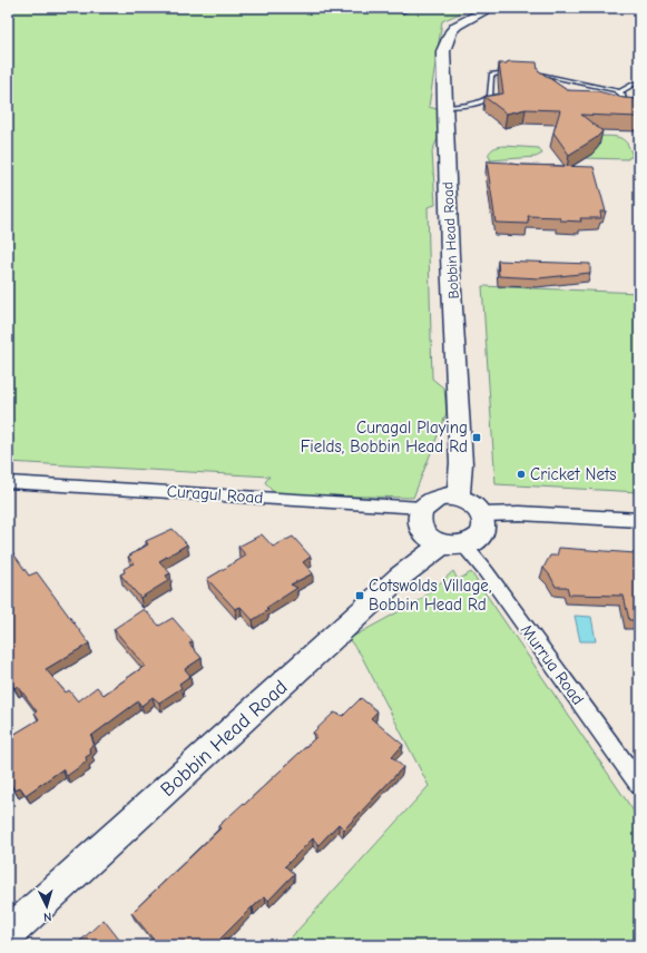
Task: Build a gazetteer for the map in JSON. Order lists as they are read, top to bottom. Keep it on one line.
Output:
{"streets":{"main road":["Bobbin Head Road"],"street":["Curagul Road","Murrua Road"]},"crossings":[["Bobbin Head Road","Curagul Road"],["Bobbin Head Road","Murrua Road"],["Curagul Road","Murrua Road"]],"places":{"transit":["Curagal Playing Fields, Bobbin Head Rd","Cotswolds Village, Bobbin Head Rd"],"other":["Cricket Nets"]},"north":"bottom"}
